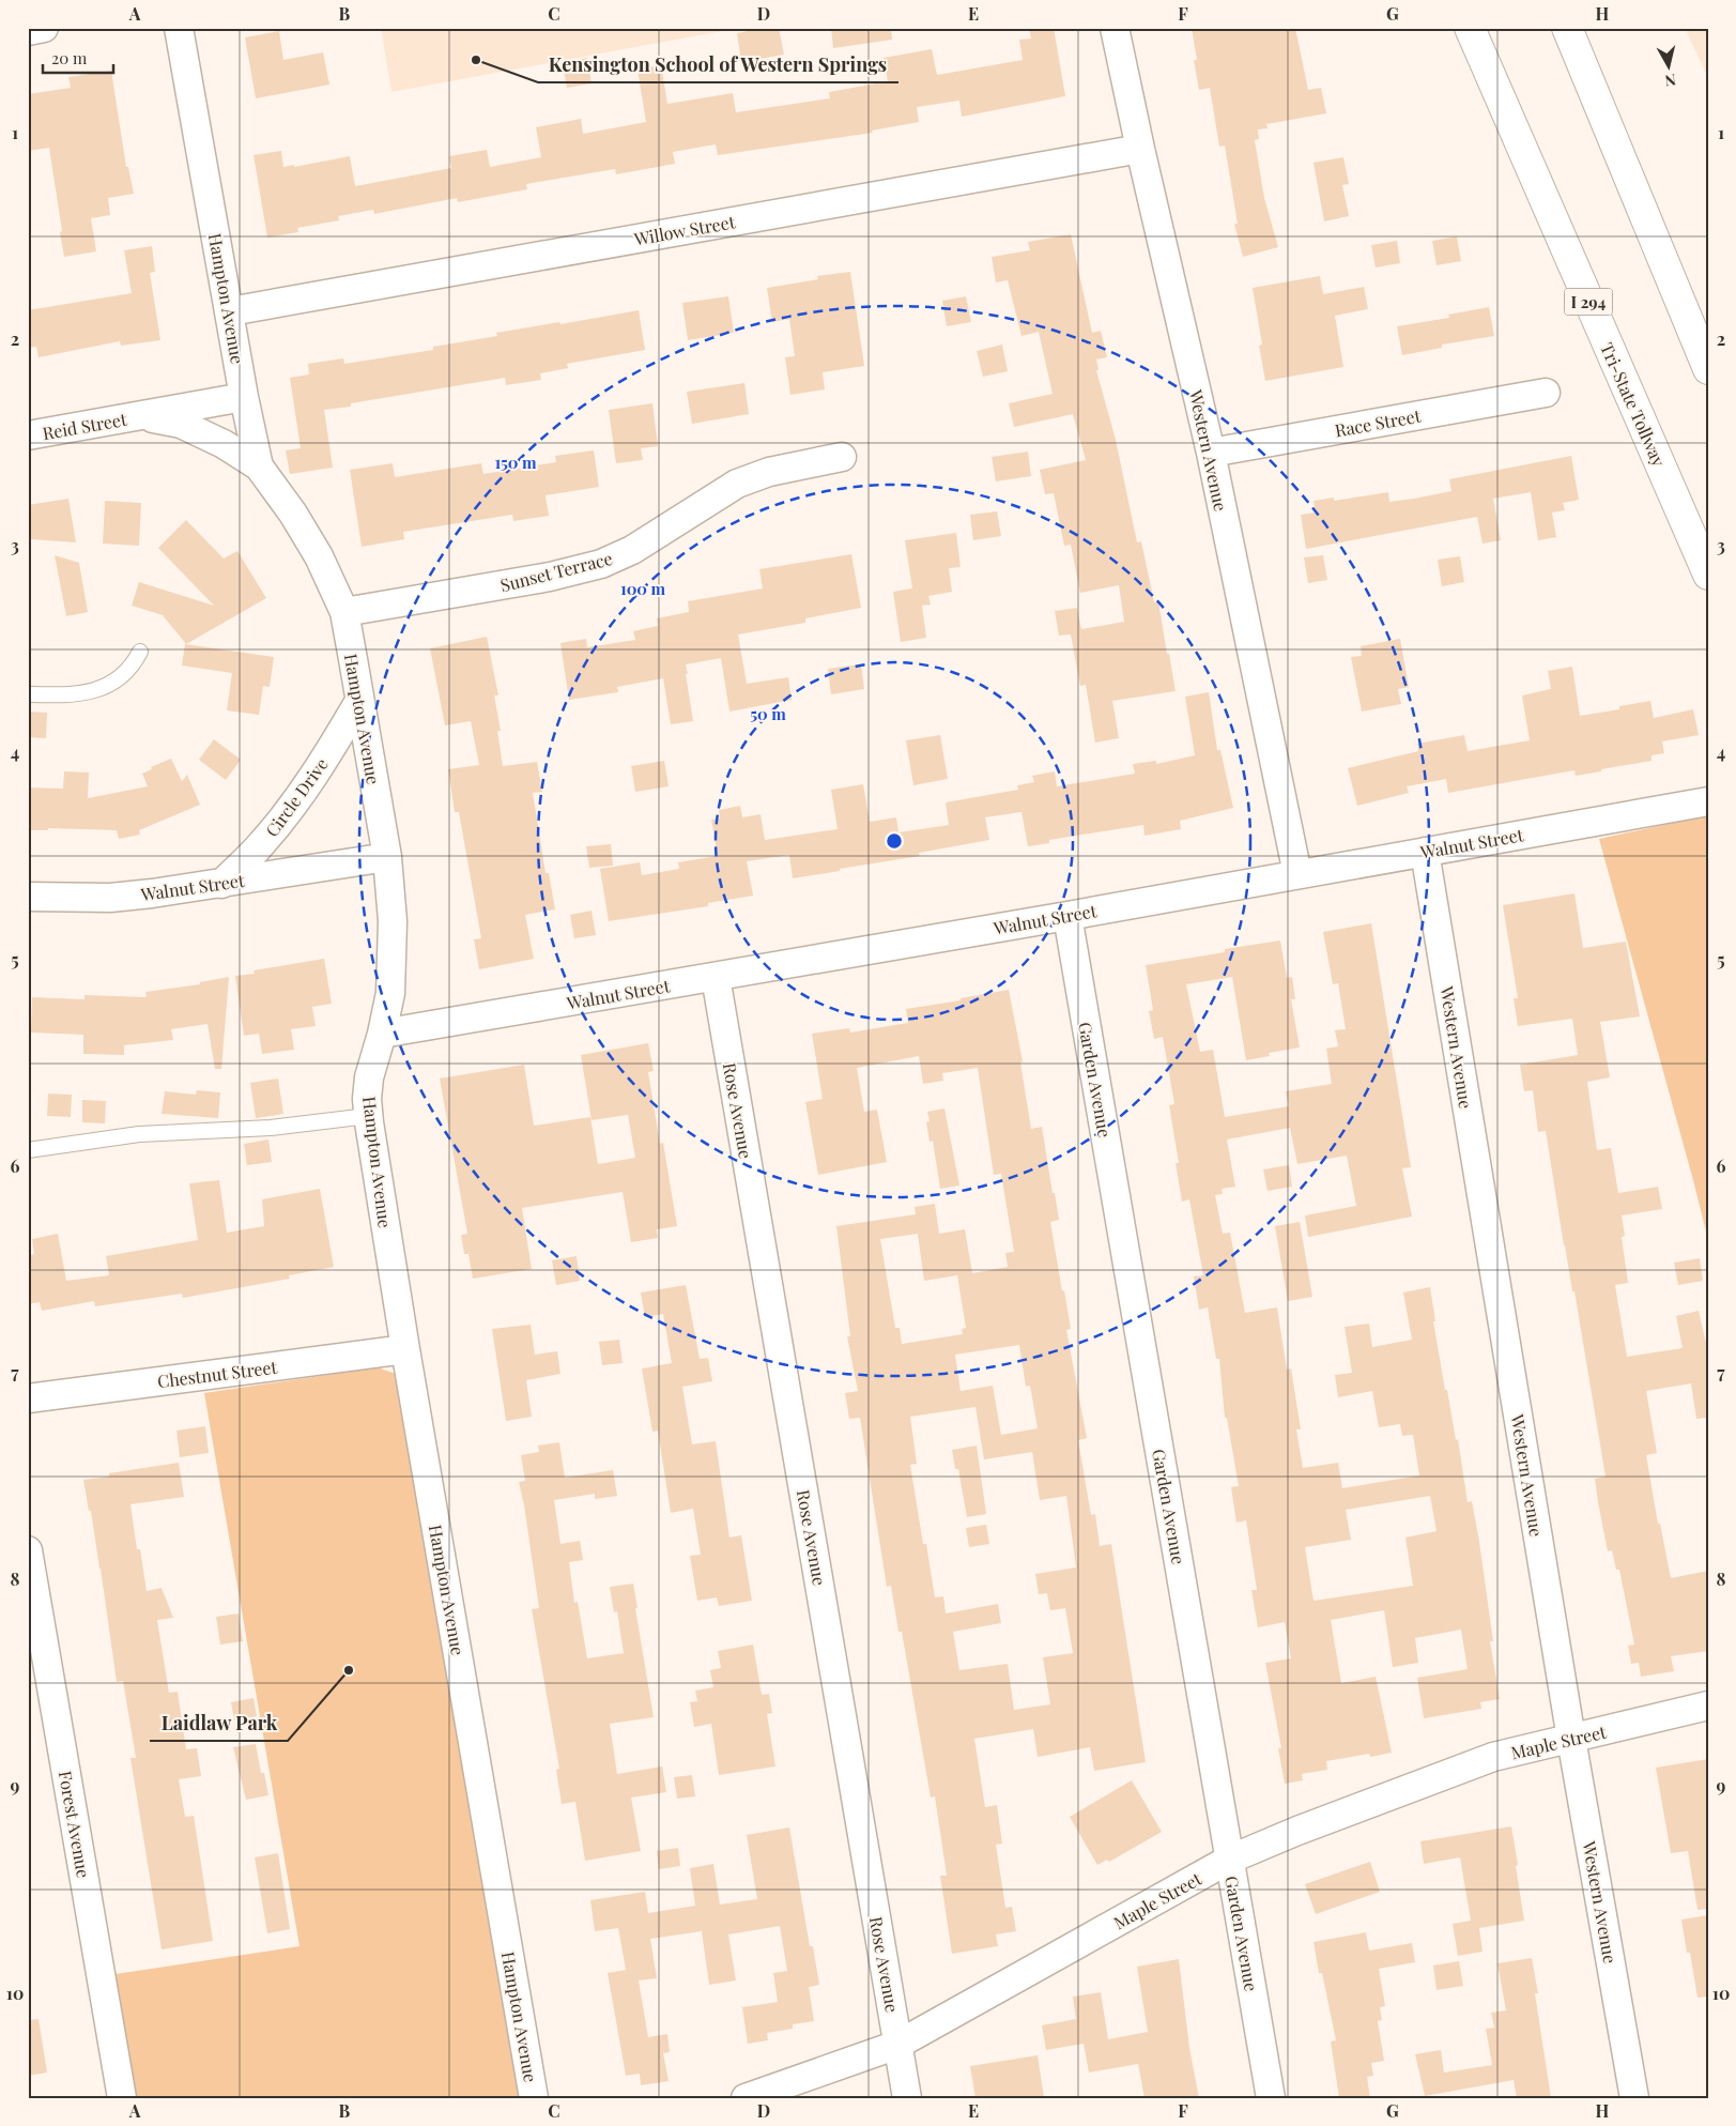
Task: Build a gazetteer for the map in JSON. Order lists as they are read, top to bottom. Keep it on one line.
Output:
{"streets":{"highway":["I 294","Tri-State Tollway"],"street":["Willow Street","Hampton Avenue","Race Street","Reid Street","Western Avenue","Sunset Terrace","Circle Drive","Walnut Street","Garden Avenue","Rose Avenue","Chestnut Street","Maple Street","Forest Avenue"]},"crossings":[["Willow Street","Hampton Avenue"],["Willow Street","Western Avenue"],["Hampton Avenue","Reid Street"],["Hampton Avenue","Sunset Terrace"],["Hampton Avenue","Circle Drive"],["Hampton Avenue","Walnut Street"],["Hampton Avenue","Chestnut Street"],["Race Street","Western Avenue"],["Western Avenue","Walnut Street"],["Western Avenue","Maple Street"],["Circle Drive","Walnut Street"],["Walnut Street","Garden Avenue"],["Walnut Street","Rose Avenue"],["Garden Avenue","Maple Street"],["Rose Avenue","Maple Street"]],"places":["Kensington School of Western Springs","Laidlaw Park"],"scale_bar":"20 m","north":"bottom","grid":{"columns":["A","B","C","D","E","F","G","H"],"rows":["1","2","3","4","5","6","7","8","9","10"]},"rings":["150 m","100 m","50 m"]}
